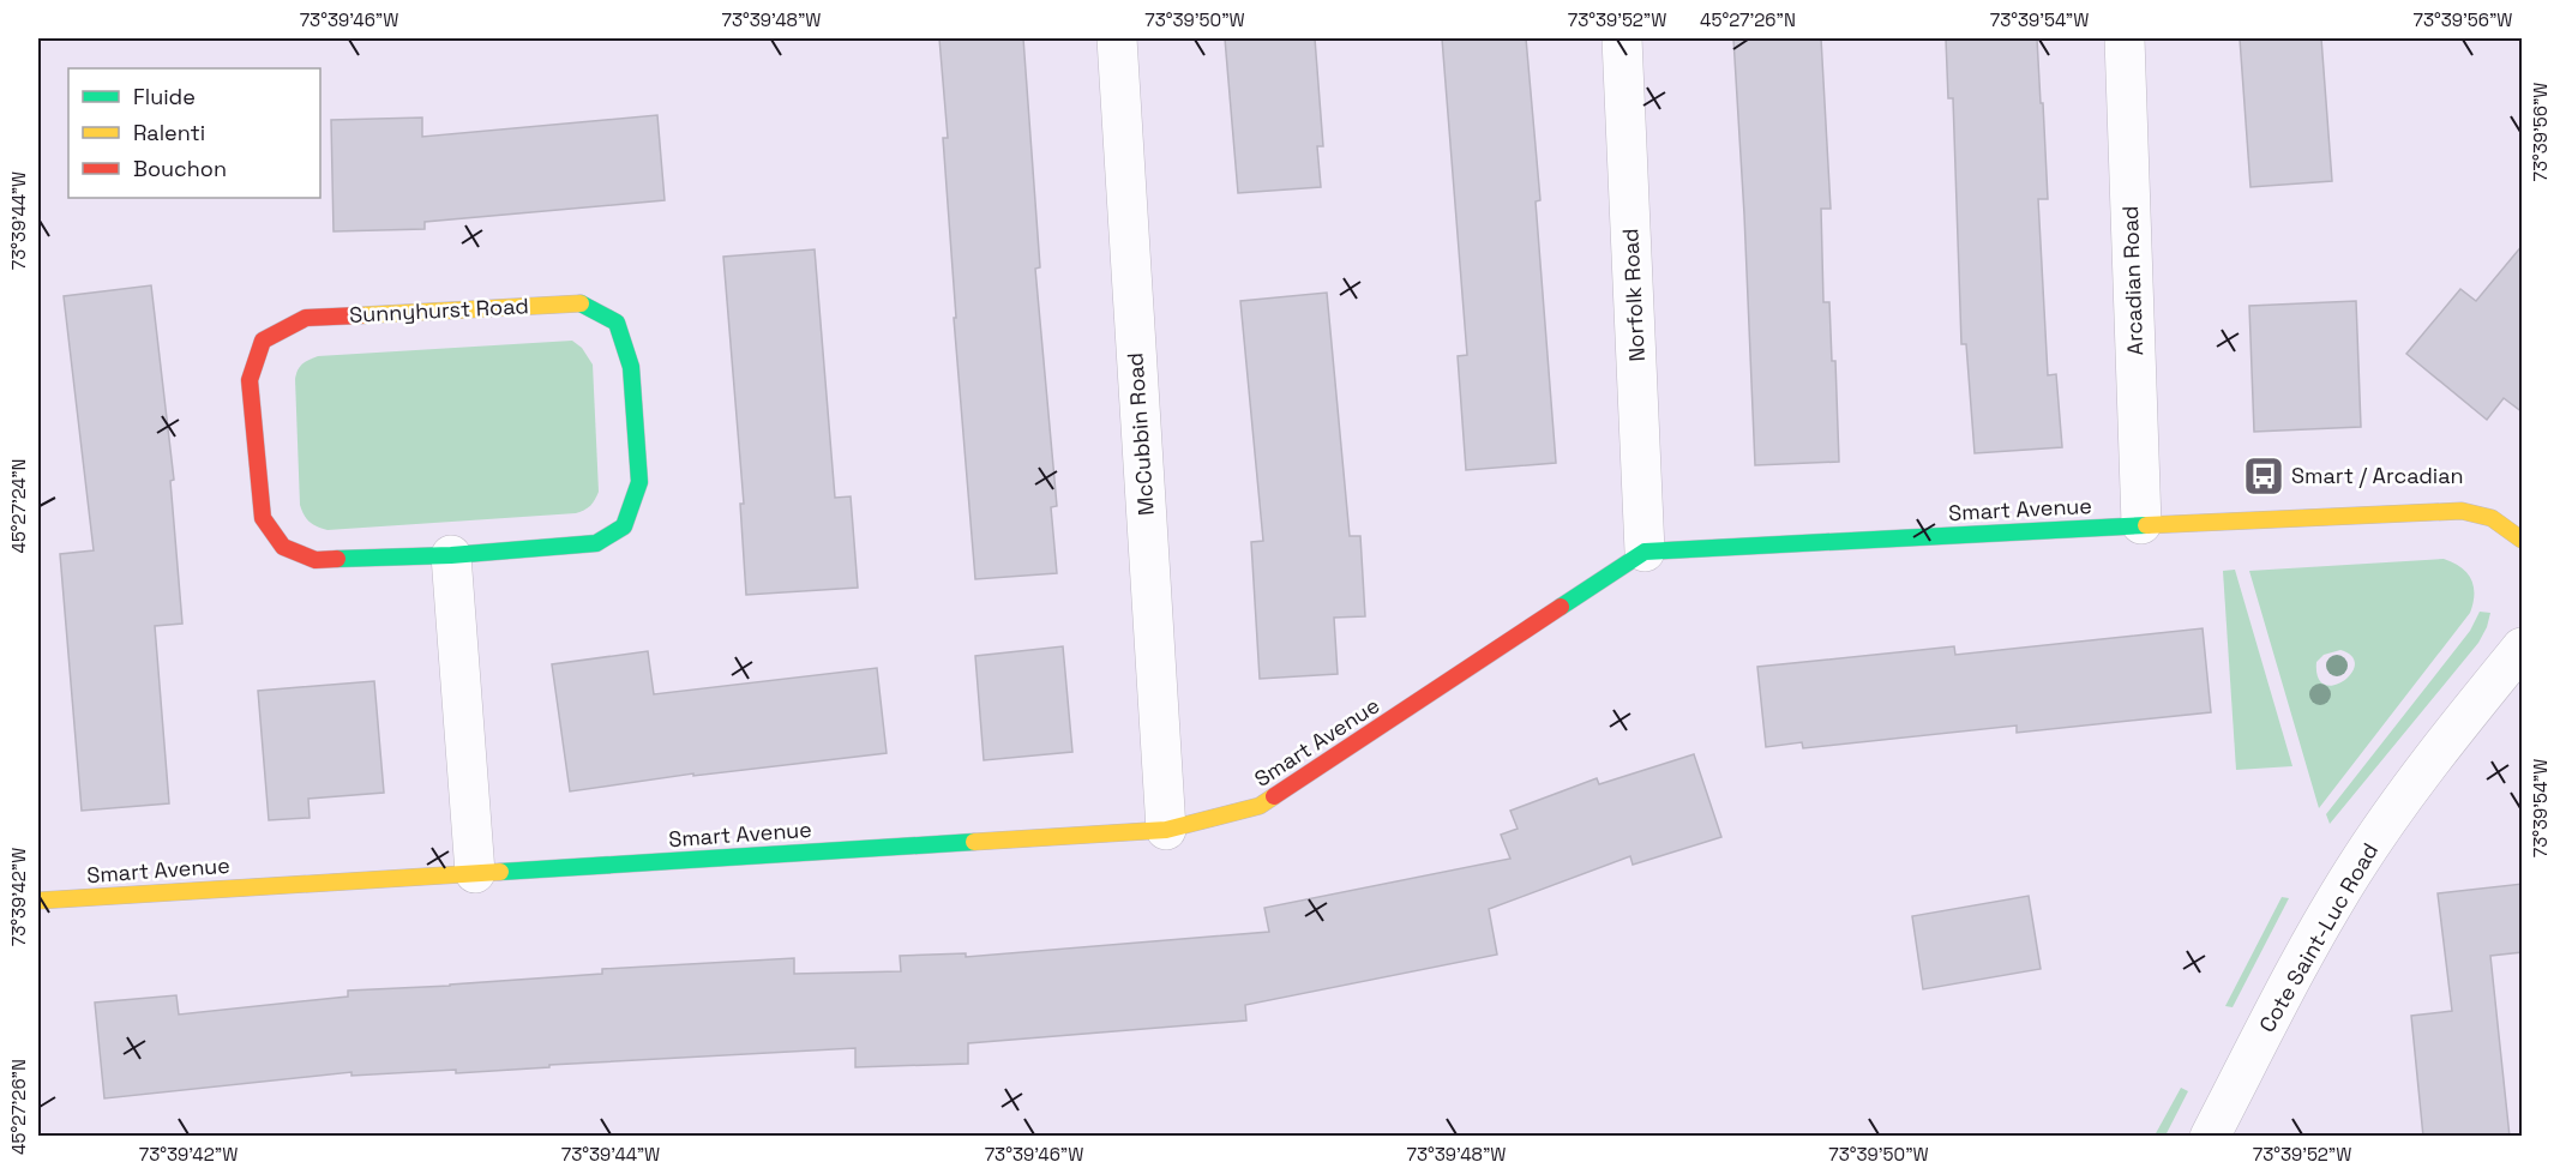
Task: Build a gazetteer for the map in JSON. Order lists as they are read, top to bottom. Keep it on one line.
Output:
{"streets":{"street":["Arcadian Road","Norfolk Road","Sunnyhurst Road","McCubbin Road","Smart Avenue","Cote Saint-Luc Road"]},"crossings":[["Arcadian Road","Smart Avenue"],["Norfolk Road","Smart Avenue"],["McCubbin Road","Smart Avenue"]],"places":{"bus stop":["Smart / Arcadian"]},"legend":["Fluide","Ralenti","Bouchon"],"coordinates":["73°39'46\"W","73°39'48\"W","73°39'50\"W","73°39'52\"W","45°27'26\"N","73°39'54\"W","73°39'56\"W","73°39'44\"W","45°27'24\"N","73°39'42\"W"]}
